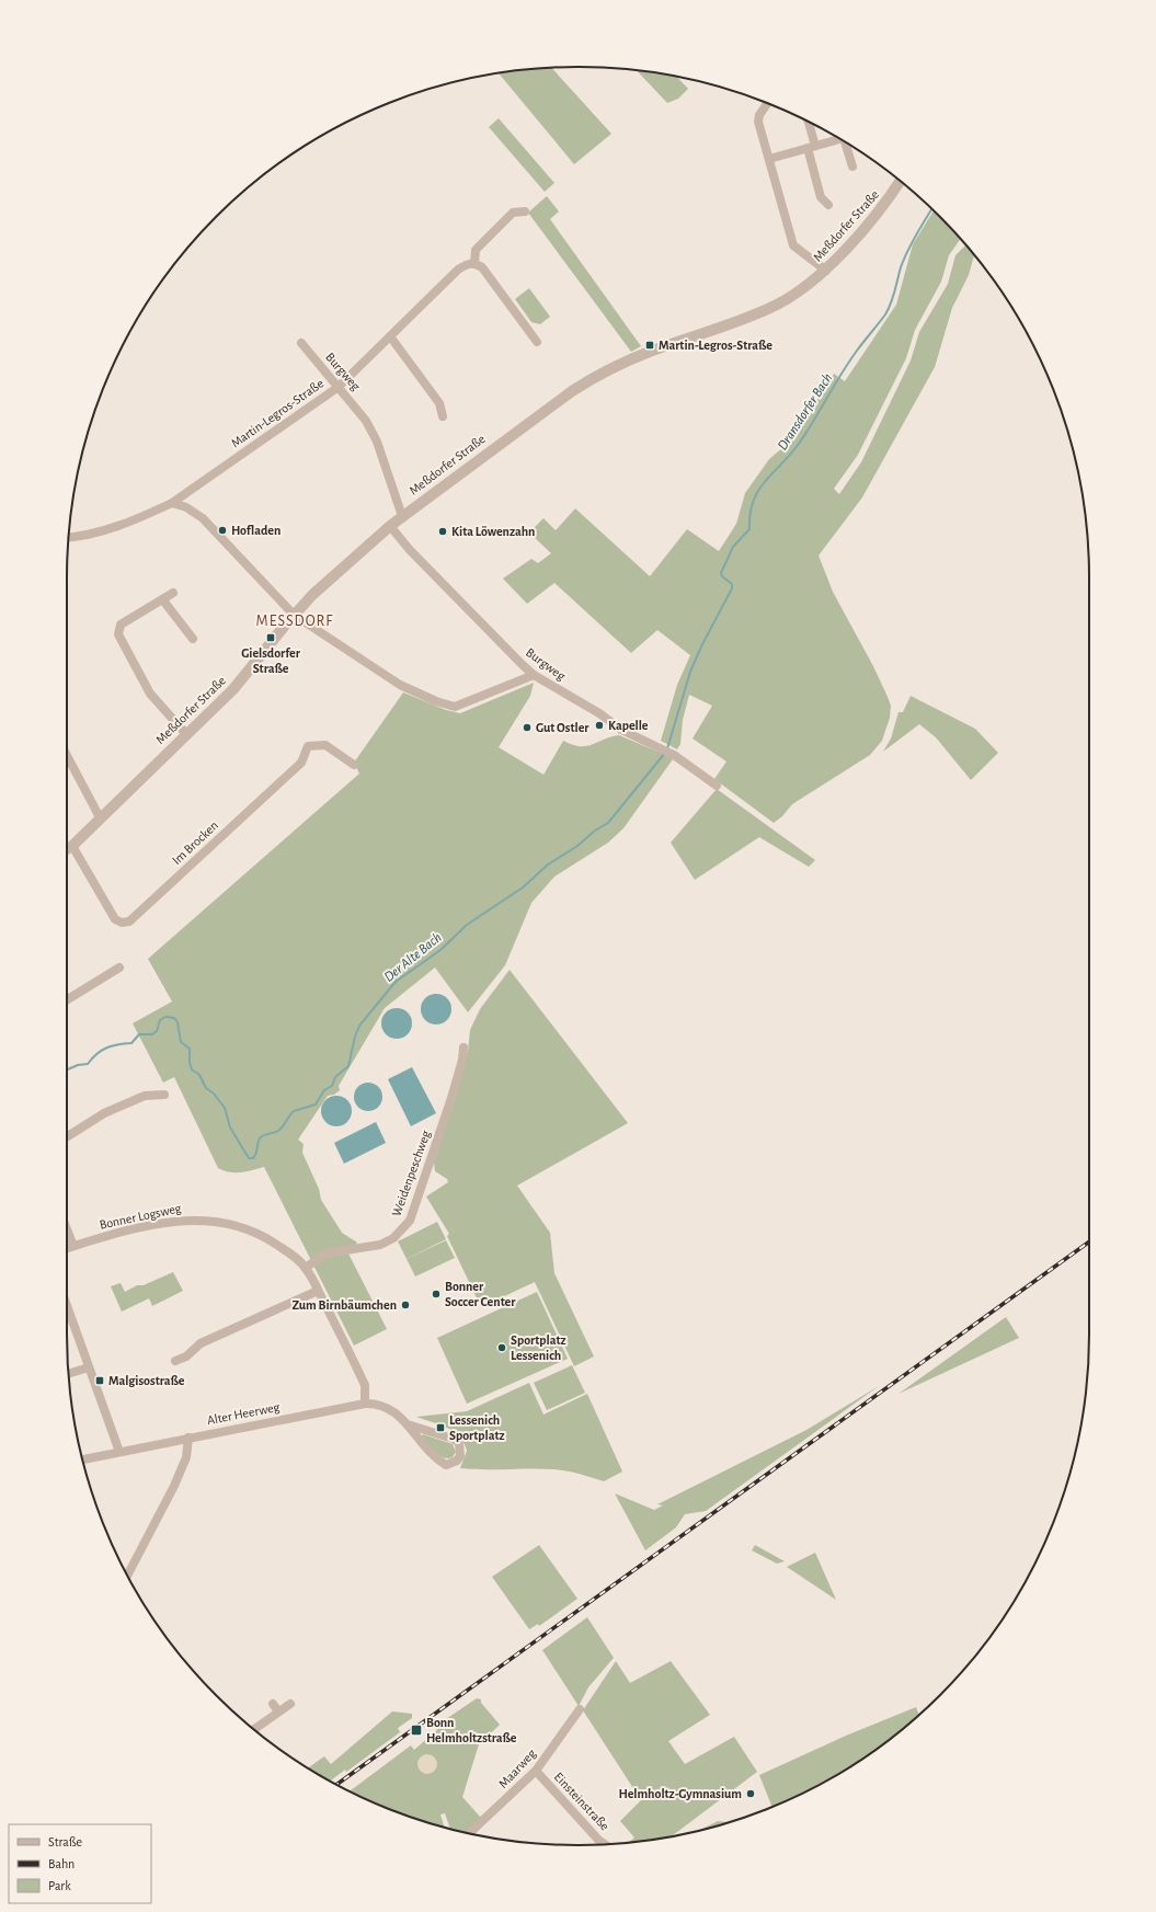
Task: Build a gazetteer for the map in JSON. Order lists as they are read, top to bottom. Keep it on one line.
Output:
{"streets":{"street":["Meßdorfer Straße","Burgweg","Martin-Legros-Straße","Im Brocken","Weidenpeschweg","Bonner Logsweg","Alter Heerweg","Maarweg","Einsteinstraße"]},"crossings":[["Meßdorfer Straße","Burgweg"],["Meßdorfer Straße","Im Brocken"],["Burgweg","Martin-Legros-Straße"],["Weidenpeschweg","Bonner Logsweg"],["Bonner Logsweg","Alter Heerweg"],["Maarweg","Einsteinstraße"]],"districts":["MESSDORF"],"water":["Dransdorfer Bach","Der Alte Bach"],"places":{"transit":["Martin-Legros-Straße","Gielsdorfer Straße","Malgisostraße","Lessenich Sportplatz","Bonn Helmholtzstraße"],"other":["Hofladen","Kita Löwenzahn","Kapelle","Gut Ostler","Bonner Soccer Center","Zum Birnbäumchen","Sportplatz Lessenich","Helmholtz-Gymnasium"]},"legend":["Straße","Bahn","Park"]}
